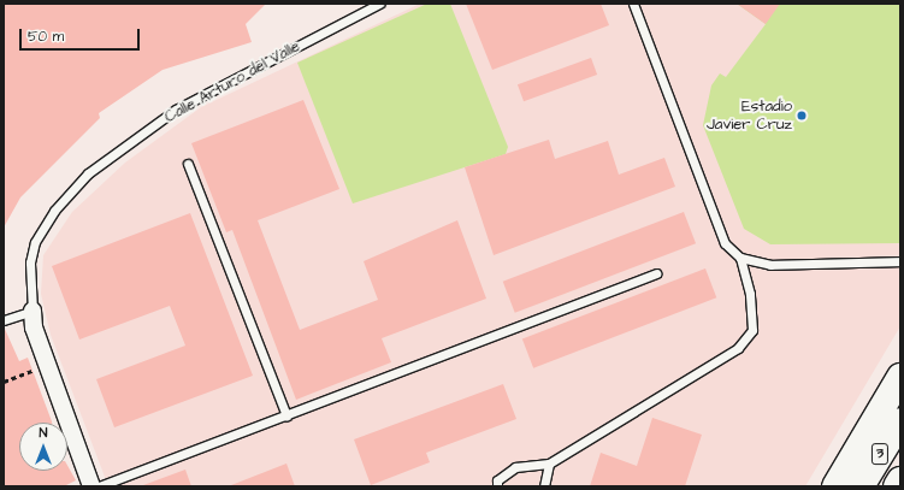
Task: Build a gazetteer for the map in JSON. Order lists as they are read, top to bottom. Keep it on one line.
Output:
{"streets":{"main road":["3"],"street":["Calle Arturo del Valle"]},"places":["Estadio Javier Cruz"],"scale_bar":"50 m","north":"top"}
